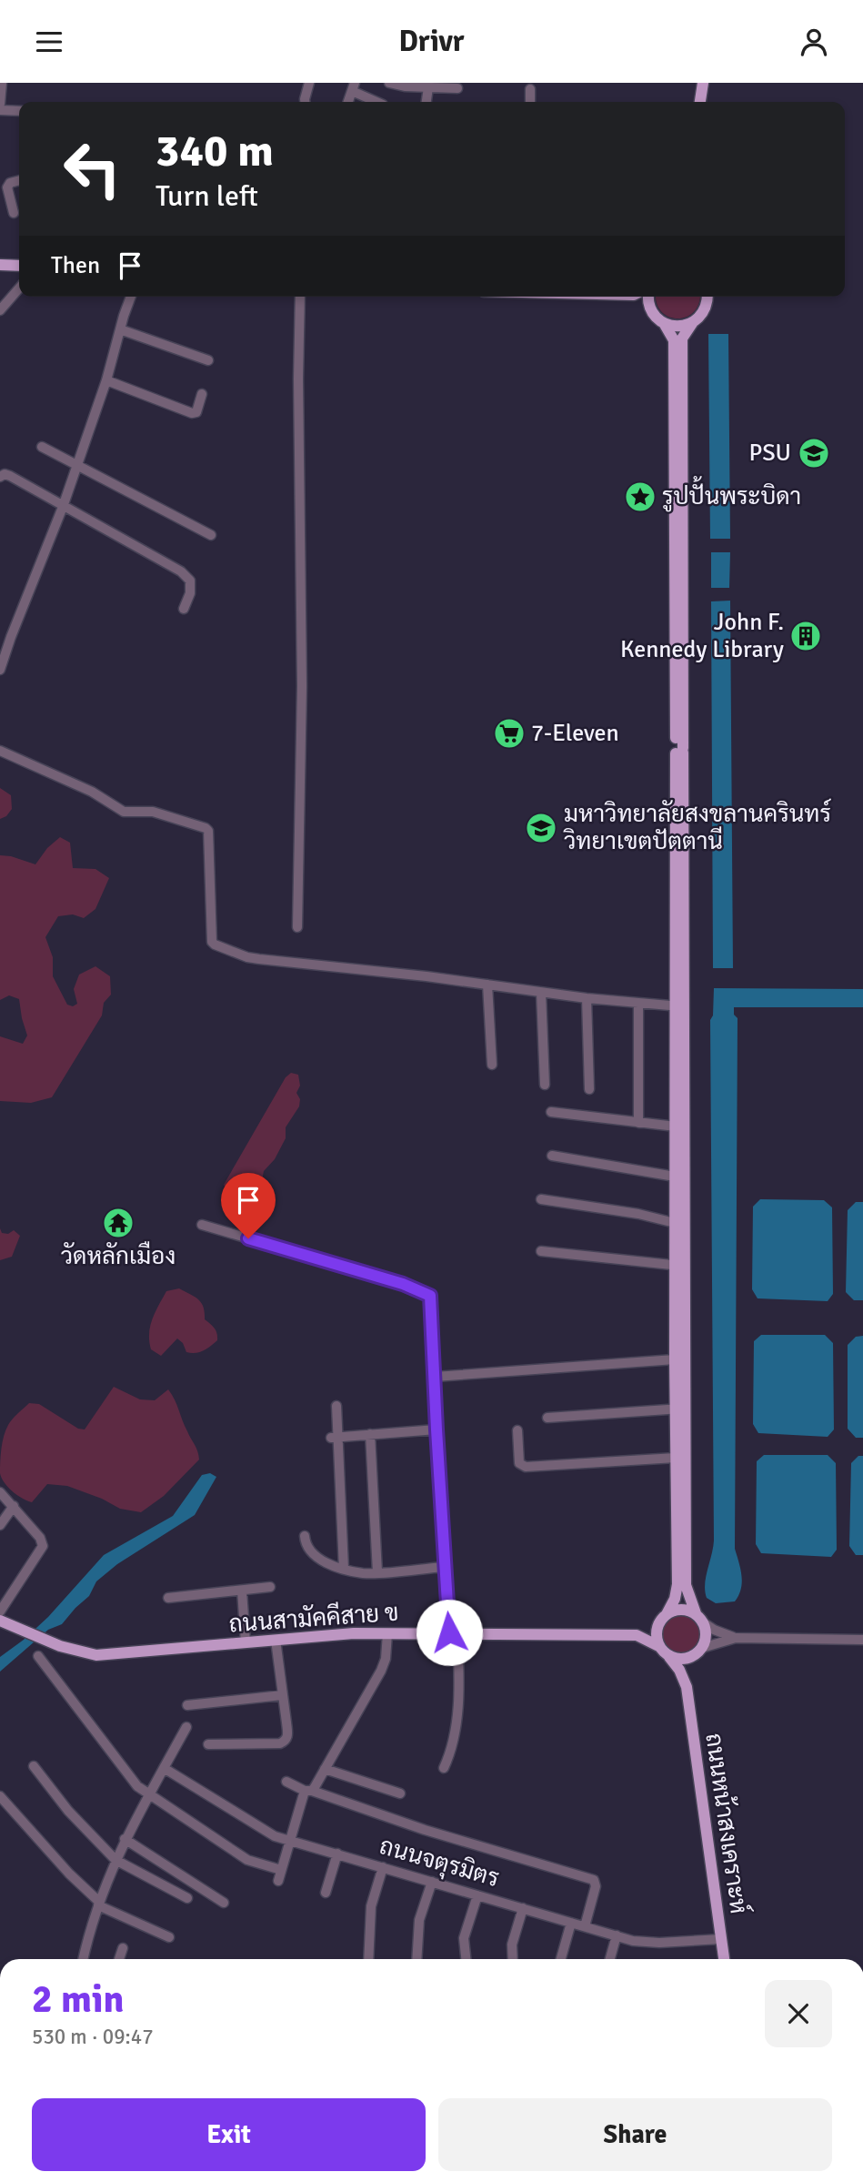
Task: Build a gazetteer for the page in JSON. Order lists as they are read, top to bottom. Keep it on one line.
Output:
{"streets":{"main road":["ถนนสามัคคีสาย ข","ถนนหน้าสงเคราะห์"],"street":["ถนนจตุรมิตร"]},"crossings":[["ถนนสามัคคีสาย ข","ถนนหน้าสงเคราะห์"],["ถนนหน้าสงเคราะห์","ถนนจตุรมิตร"]],"places":{"school or university":["PSU","มหาวิทยาลัยสงขลานครินทร์ วิทยาเขตปัตตานี"],"place":["รูปปั้นพระบิดา"],"building":["John F. Kennedy Library"],"supermarket":["7-Eleven"],"temple":["วัดหลักเมือง"]},"page":{"header":"Drivr","turn":["340 m","Turn left"],"then":"Then","heading":["2 min","530 m · 09:47"],"buttons":["Exit","Share"]}}
